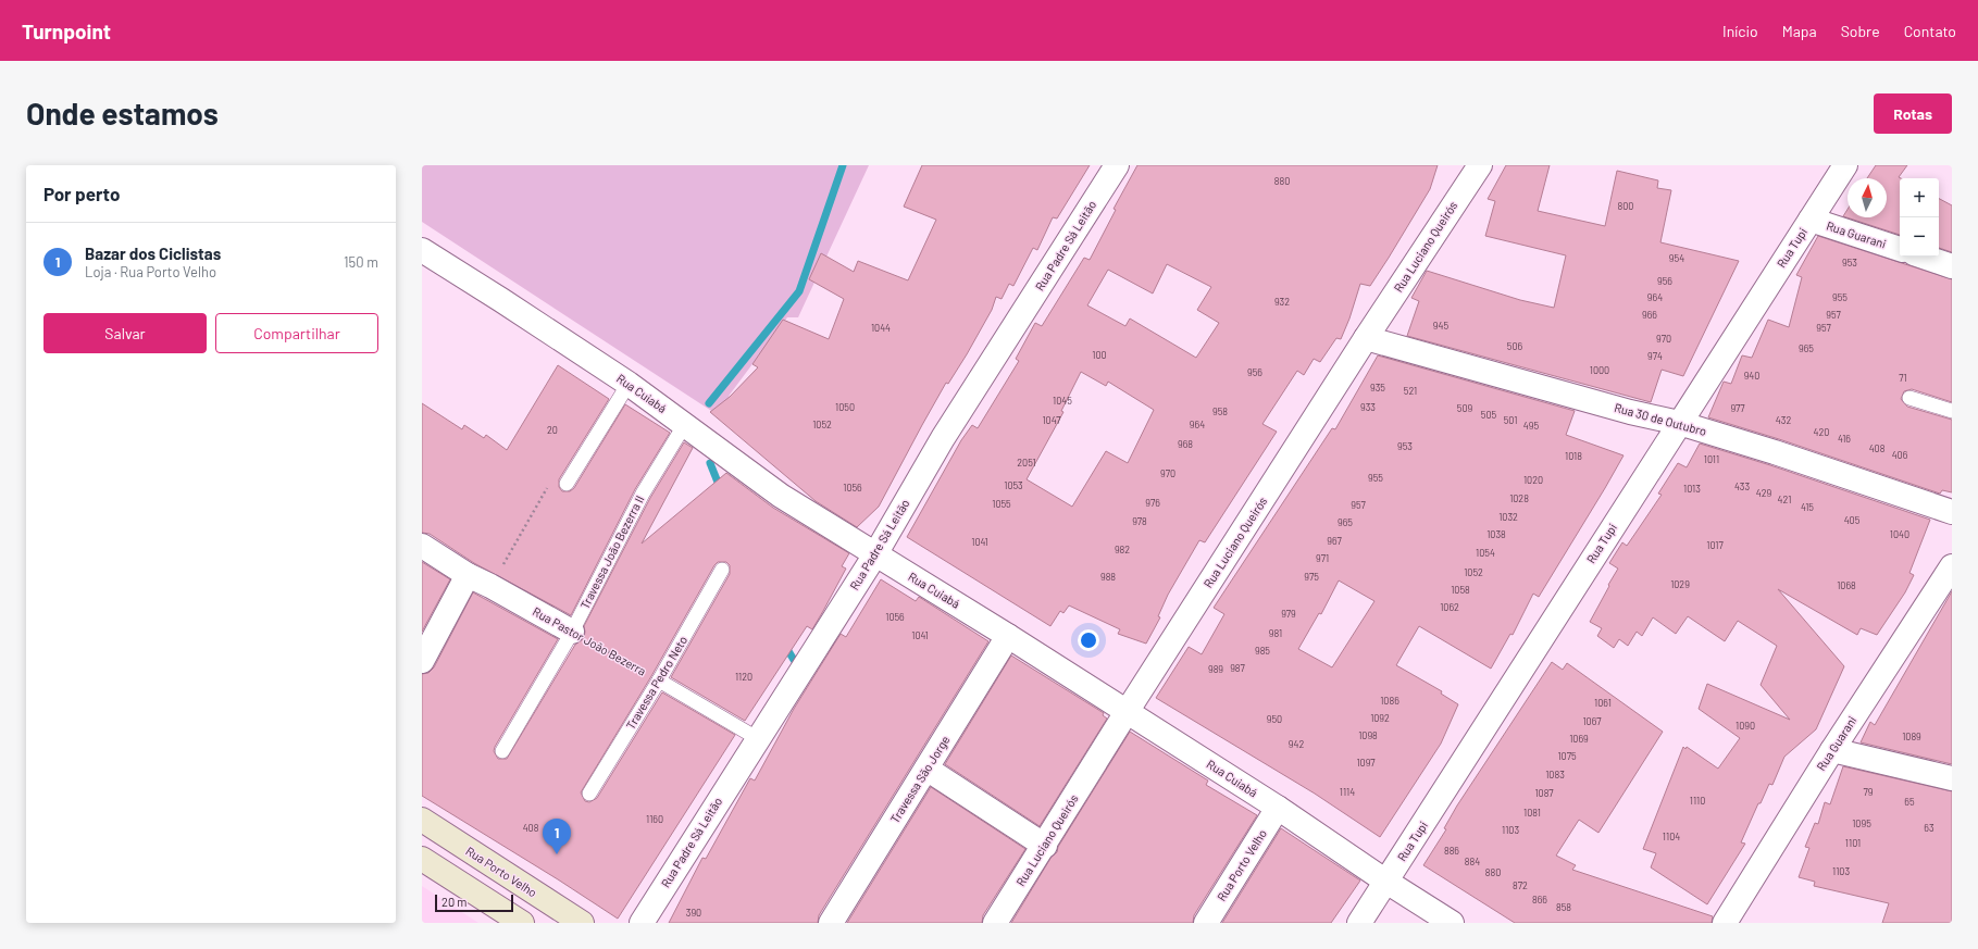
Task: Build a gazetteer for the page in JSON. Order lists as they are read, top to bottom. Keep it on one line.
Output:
{"streets":{"main road":["Rua Porto Velho"],"street":["Rua Guarani","Rua Padre Sá Leitão","Rua Luciano Queirós","Rua Tupi","Rua Cuiabá","Rua 30 de Outubro","Rua Pastor João Bezerra","Travessa São Jorge"],"lane":["Travessa João Bezerra II","Travessa Pedro Neto"]},"crossings":[["Rua Guarani","Rua Tupi"],["Rua Padre Sá Leitão","Rua Cuiabá"],["Rua Padre Sá Leitão","Rua Pastor João Bezerra"],["Rua Luciano Queirós","Rua Cuiabá"],["Rua Luciano Queirós","Rua 30 de Outubro"],["Rua Tupi","Rua Cuiabá"],["Rua Tupi","Rua 30 de Outubro"],["Rua Cuiabá","Travessa João Bezerra II"],["Rua Cuiabá","Travessa São Jorge"],["Rua Cuiabá","Rua Porto Velho"],["Travessa João Bezerra II","Rua Pastor João Bezerra"],["Rua Pastor João Bezerra","Travessa Pedro Neto"]],"house_numbers":["880","800","954","953","956","964","955","932","966","957","945","1044","957","970","506","965","100","974","1000","956","940","71","935","521","1045","1050","933","509","977","958","505","1047","501","432","1052","964","495","20","420","416","968","953","408","406","1018","1011","2051","970","955","1020","1053","433","1056","1013","429","1028","421","976","1055","957","415","1032","405","978","965","1038","1040","967","1041","1017","982","1054","971","1052","988","975","1029","1068","1058","1062","979","1056","981","1041","985","987","989","1120","1086","1061","1092","950","1067","1090","1098","1089","1069","942","1075","1097","1083","1114","79","1087","1110","65","1081","1160","1095","408","63","1103","1104","1101","886","884","1103","880","872","866","858","390"],"scale_bar":"20 m","north":"top","page":{"header":"Turnpoint","nav":["Início","Mapa","Sobre","Contato"],"buttons":["Rotas",["Salvar","Compartilhar"]],"title":"Onde estamos","heading":"Por perto","map_buttons":["+","−"],"list":[{"mark":"1","name":"Bazar dos Ciclistas","note":"Loja · Rua Porto Velho","value":"150 m"}],"pins":"1","scale":"20 m"}}
